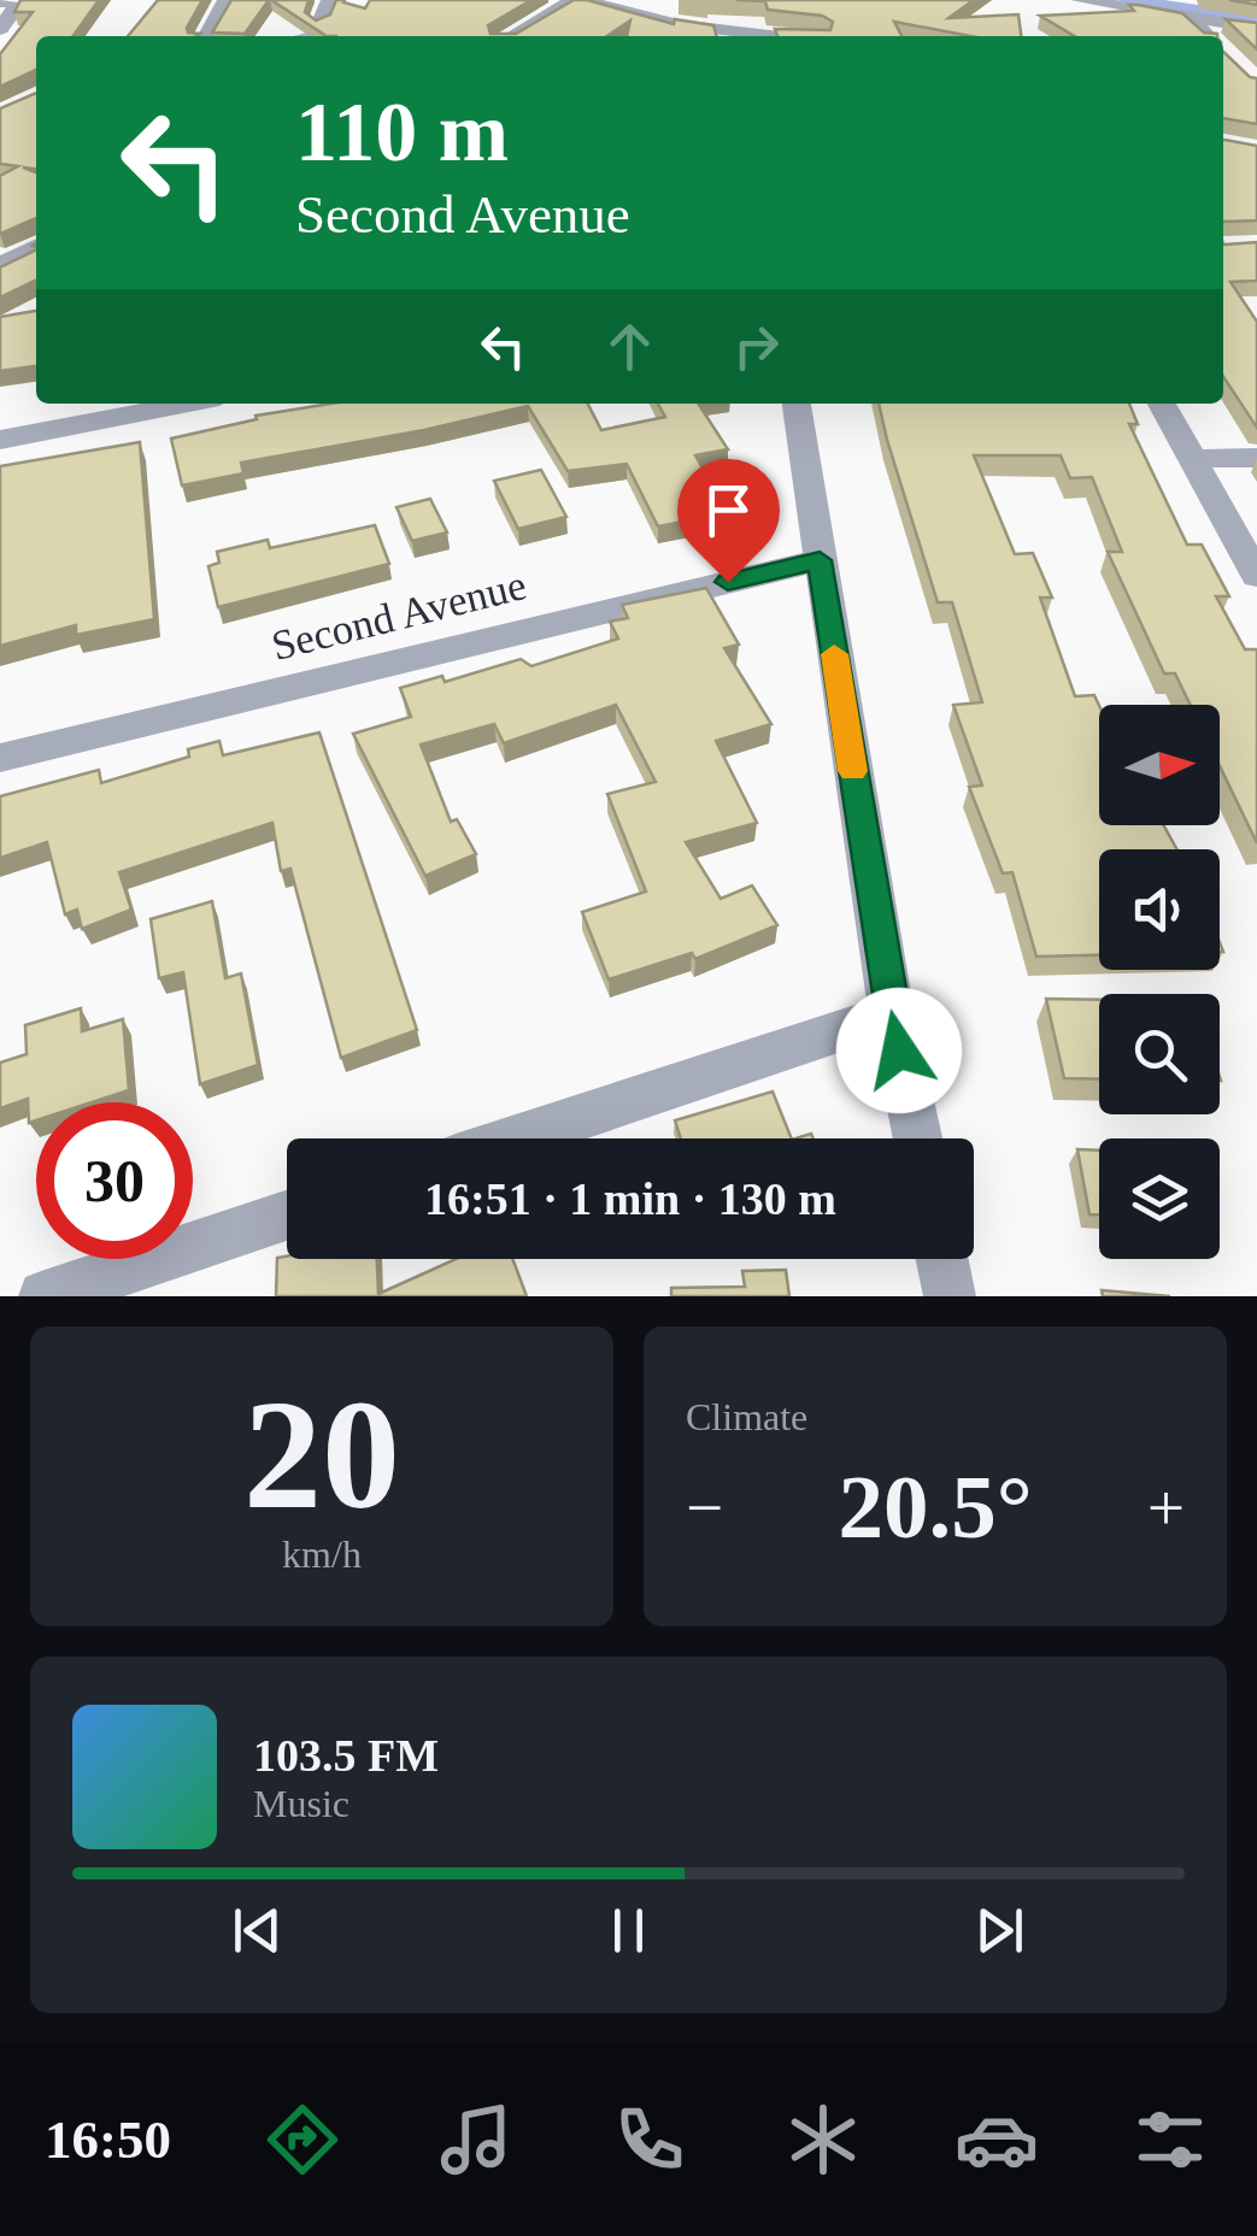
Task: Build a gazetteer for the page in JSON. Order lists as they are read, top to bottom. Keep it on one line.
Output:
{"streets":{"street":["Second Avenue"]},"north":"right","page":{"turn":["110 m","Second Avenue"],"limit":"30","trip":"16:51 · 1 min · 130 m","tile":[["20","km/h"],"Climate"],"heat":["−","20.5°","+"],"song":["103.5 FM","Music"],"tabs":"16:50"}}
